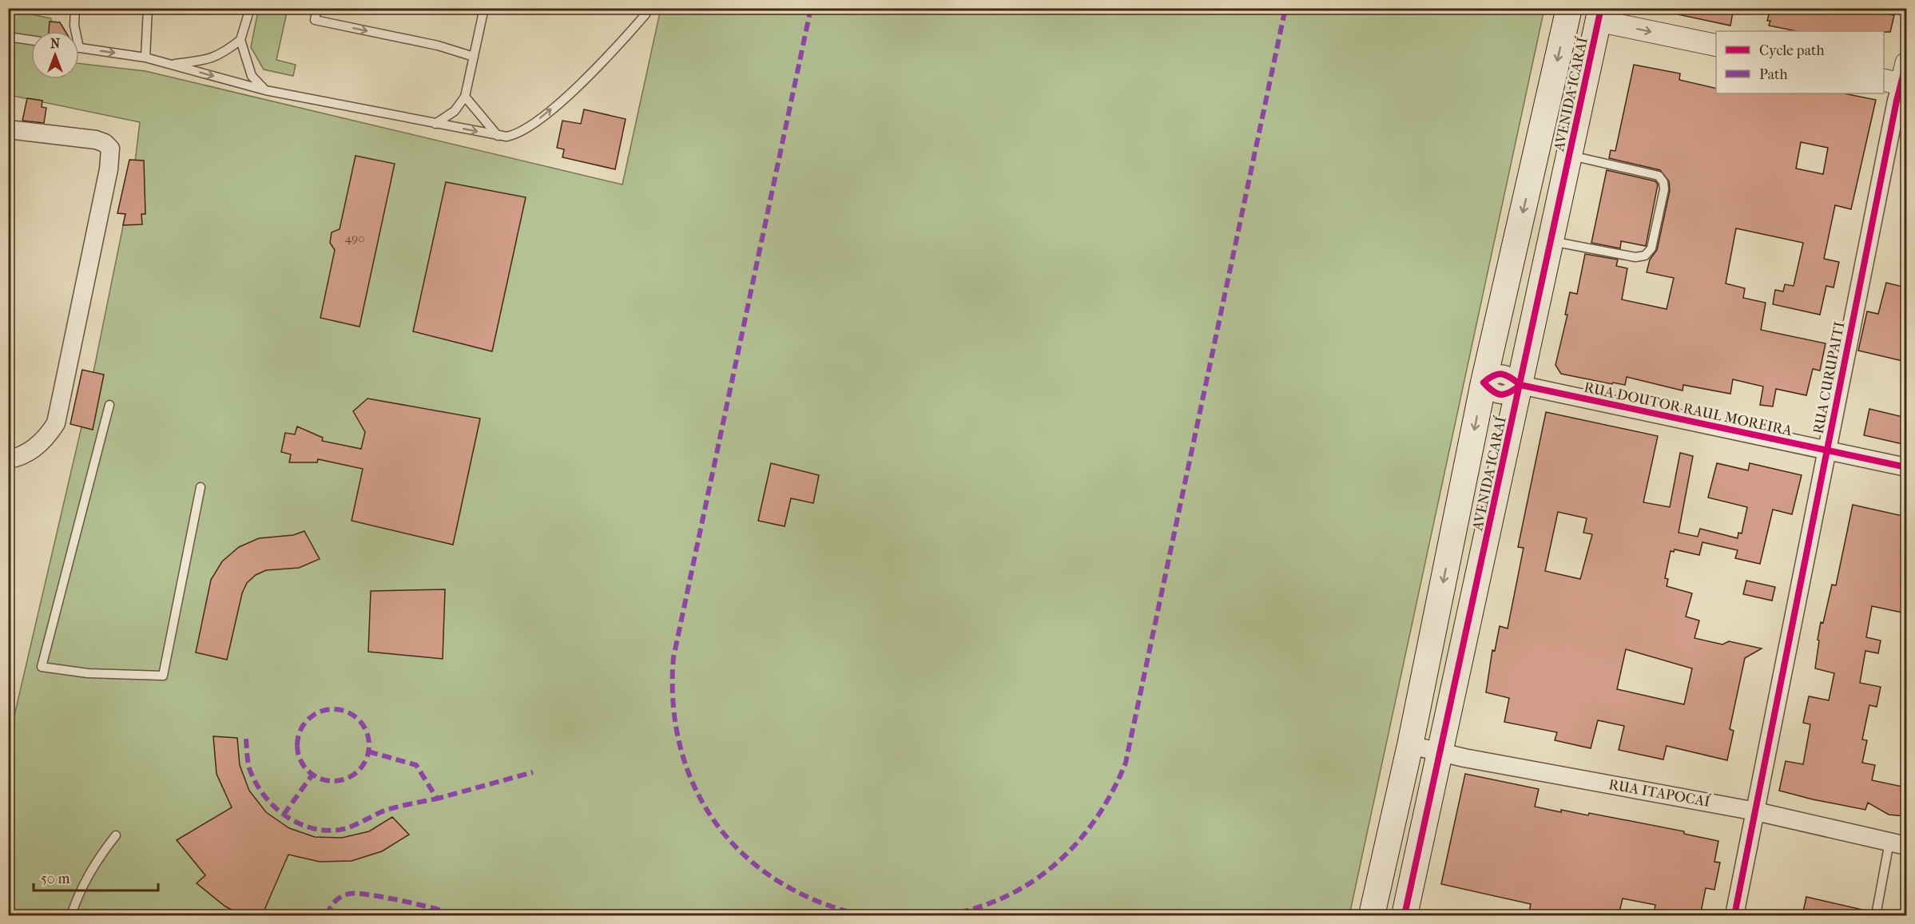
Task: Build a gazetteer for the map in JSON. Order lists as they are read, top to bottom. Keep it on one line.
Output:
{"streets":{"main road":["AVENIDA ICARAÍ"],"street":["RUA CURUPAITI","RUA DOUTOR RAUL MOREIRA","RUA ITAPOCAÍ"]},"crossings":[["AVENIDA ICARAÍ","RUA DOUTOR RAUL MOREIRA"],["AVENIDA ICARAÍ","RUA ITAPOCAÍ"],["RUA CURUPAITI","RUA DOUTOR RAUL MOREIRA"],["RUA CURUPAITI","RUA ITAPOCAÍ"]],"house_numbers":["490"],"legend":["Cycle path","Path"],"scale_bar":"50 m","north":"top"}
